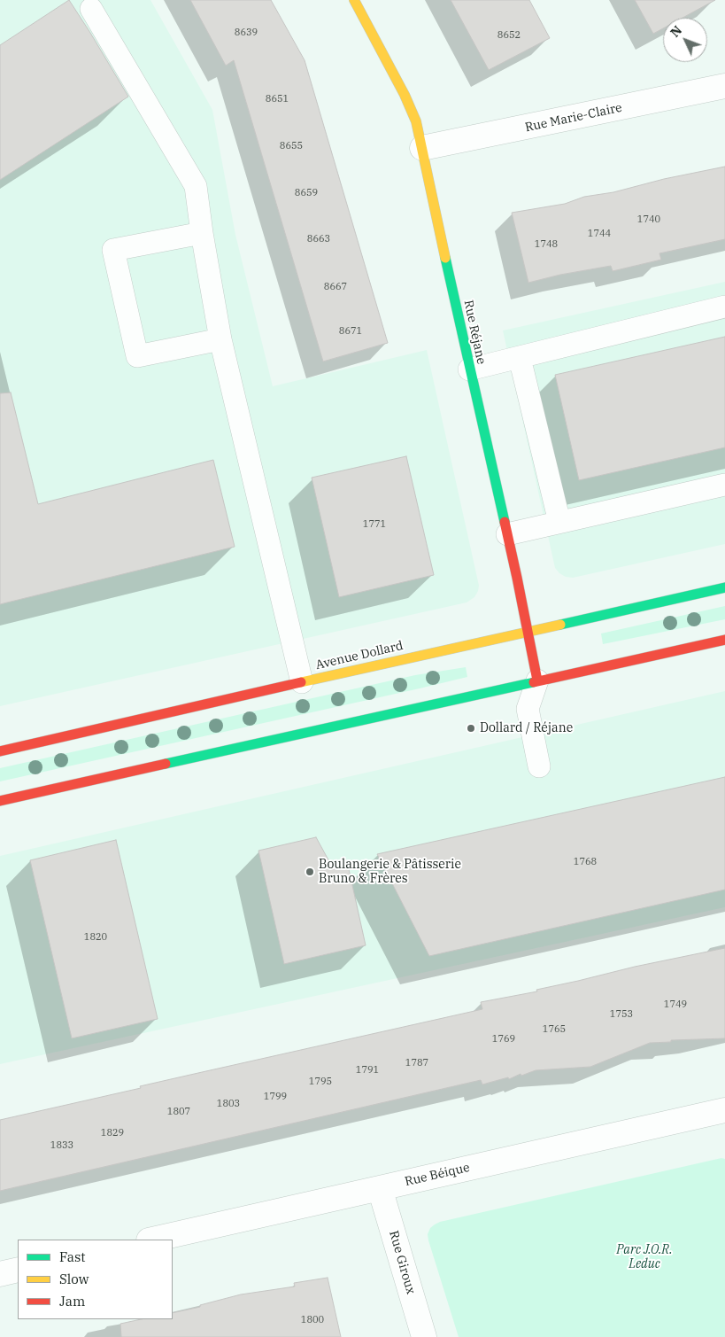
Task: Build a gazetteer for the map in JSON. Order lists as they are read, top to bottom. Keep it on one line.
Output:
{"streets":{"main road":["Rue Réjane","Avenue Dollard"],"street":["Rue Marie-Claire","Rue Béique","Rue Giroux"]},"crossings":[["Rue Marie-Claire","Rue Réjane"],["Rue Réjane","Avenue Dollard"],["Rue Béique","Rue Giroux"]],"parks":["Parc J.O.R. Leduc"],"places":["Dollard / Réjane","Boulangerie & Pâtisserie Bruno & Frères"],"house_numbers":["8639","8652","8651","8655","8659","1740","1744","8663","1748","8667","8671","1771","1768","1820","1749","1753","1765","1769","1787","1791","1795","1799","1803","1807","1829","1833","1800"],"legend":["Fast","Slow","Jam"],"north":"top left"}
